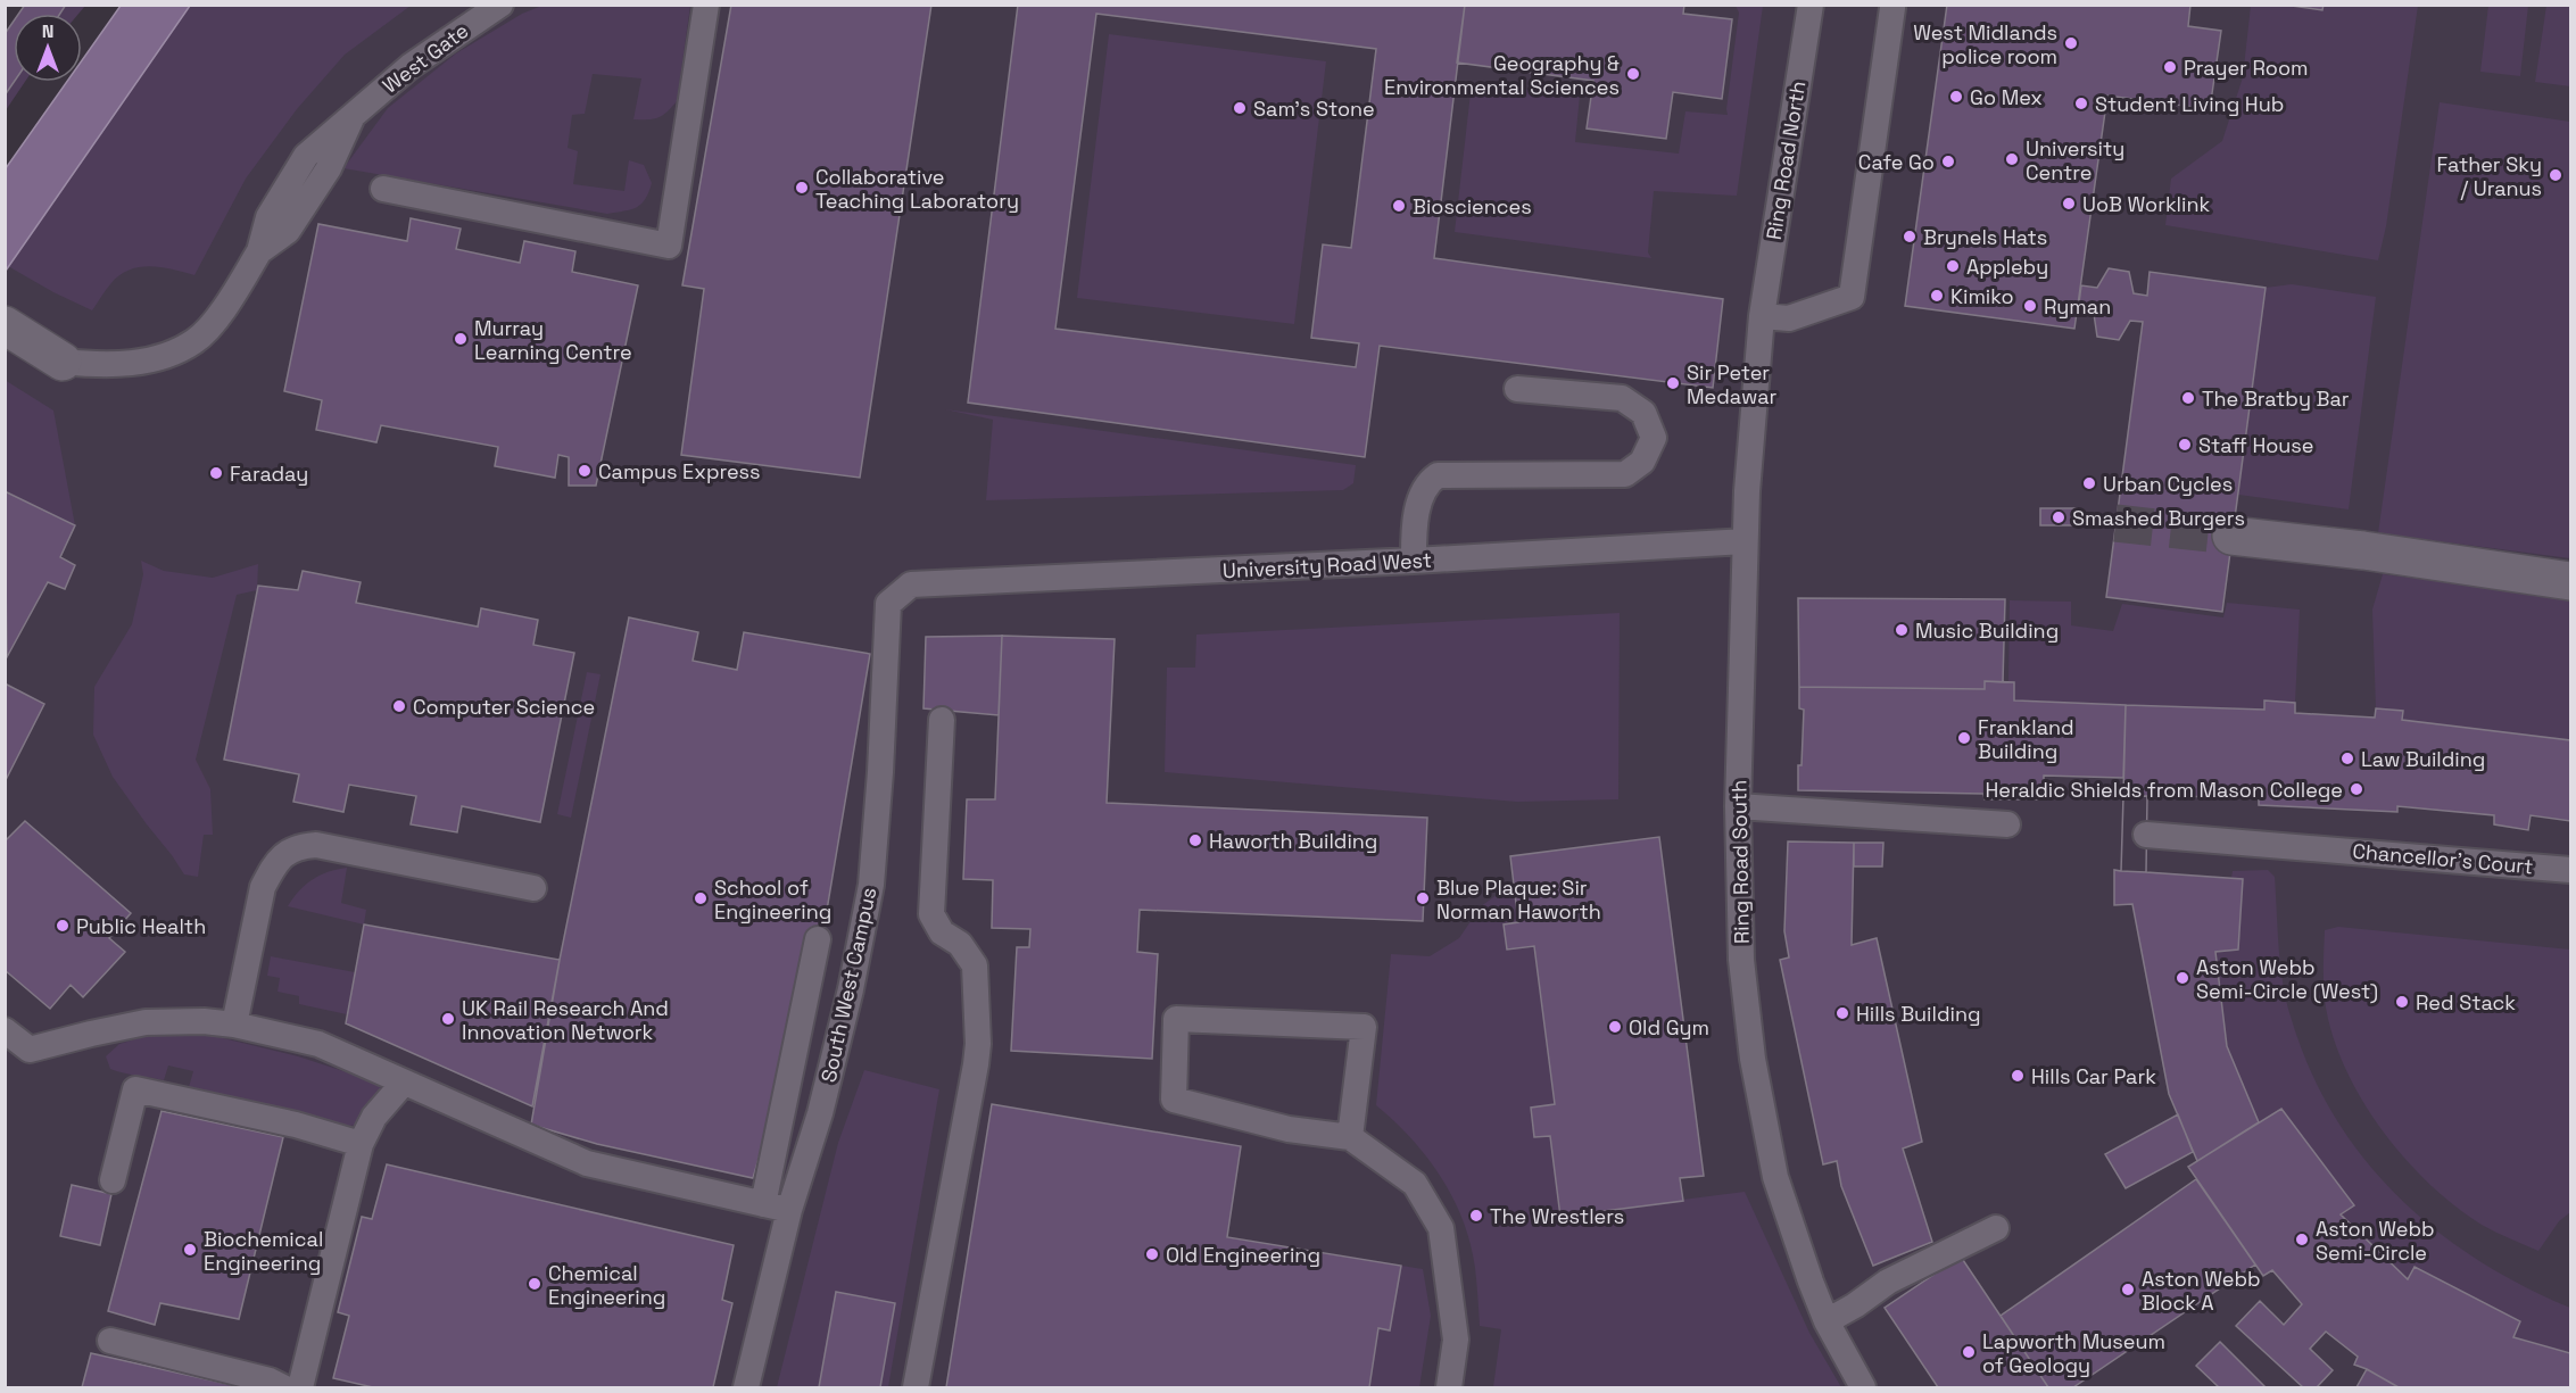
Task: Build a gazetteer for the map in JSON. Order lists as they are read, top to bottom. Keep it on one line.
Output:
{"streets":{"lane":["West Gate","Ring Road North","University Road West","Chancellor's Court","Ring Road South","South West Campus"]},"crossings":[["Ring Road North","Ring Road South"],["University Road West","Ring Road South"],["University Road West","South West Campus"]],"places":["West Midlands police room","Prayer Room","Geography & Environmental Sciences","Go Mex","Student Living Hub","Sam's Stone","University Centre","Cafe Go","Father Sky / Uranus","Collaborative Teaching Laboratory","UoB Worklink","Biosciences","Brynels Hats","Appleby","Kimiko","Ryman","Murray Learning Centre","Sir Peter Medawar","The Bratby Bar","Staff House","Campus Express","Faraday","Urban Cycles","Smashed Burgers","Music Building","Computer Science","Frankland Building","Law Building","Heraldic Shields from Mason College","Haworth Building","School of Engineering","Blue Plaque: Sir Norman Haworth","Public Health","Aston Webb Semi-Circle (West)","Red Stack","Hills Building","UK Rail Research And Innovation Network","Old Gym","Hills Car Park","The Wrestlers","Aston Webb Semi-Circle","Biochemical Engineering","Old Engineering","Chemical Engineering","Aston Webb Block A","Lapworth Museum of Geology"],"north":"top"}
